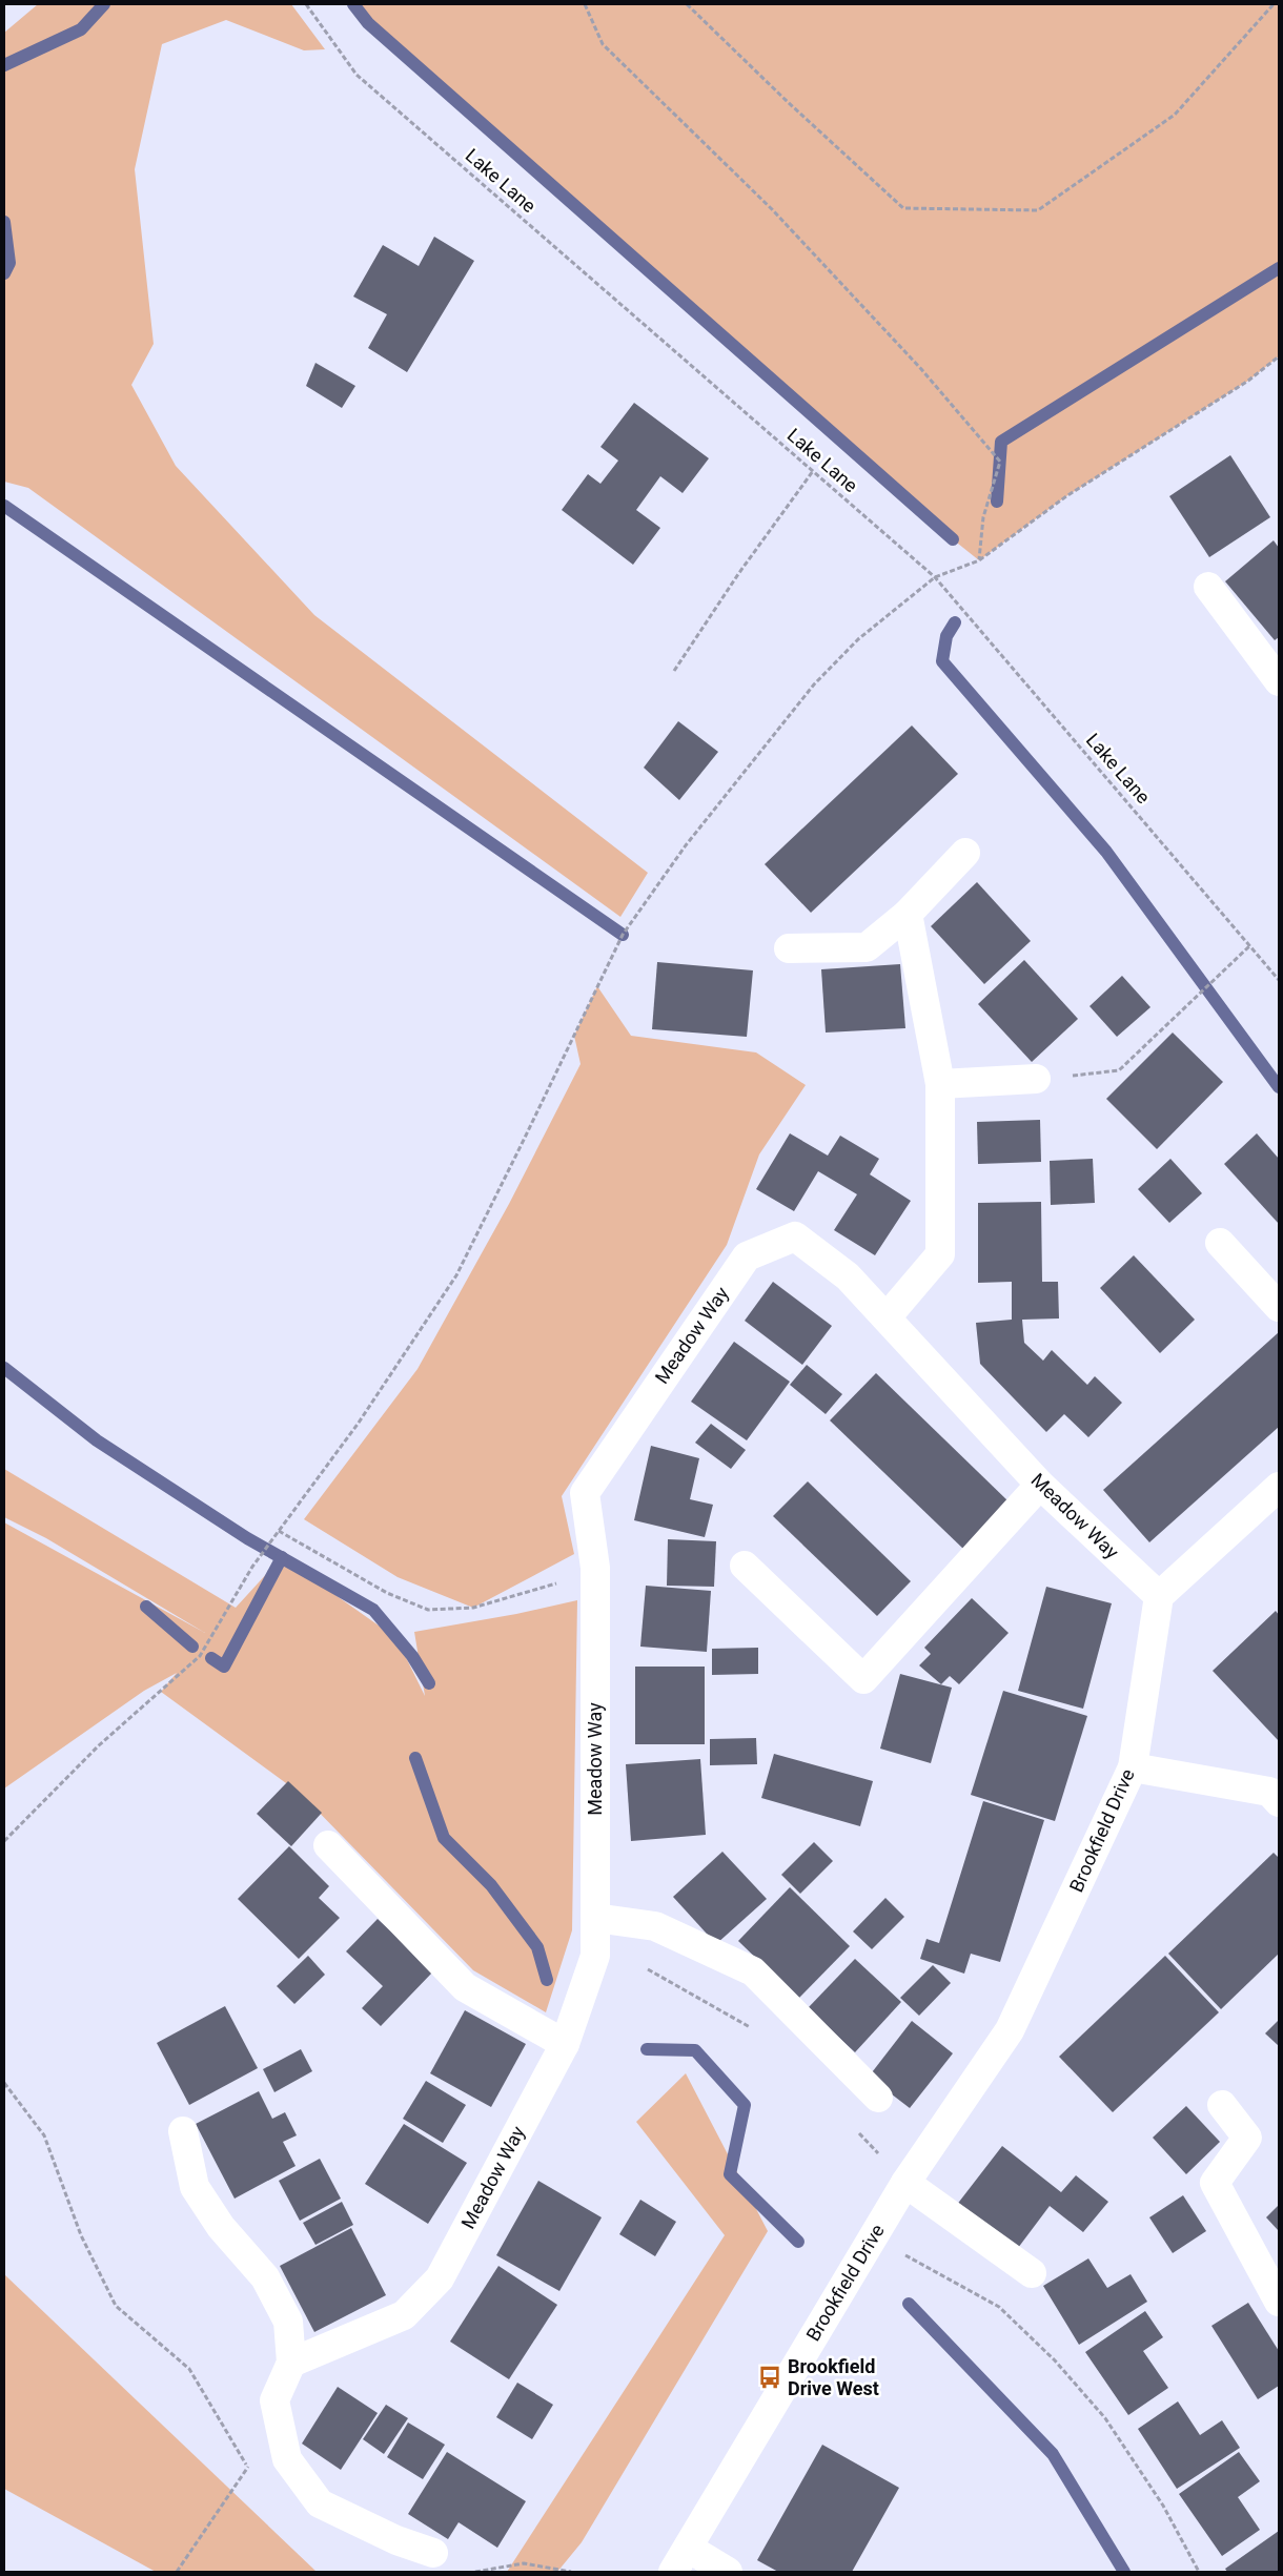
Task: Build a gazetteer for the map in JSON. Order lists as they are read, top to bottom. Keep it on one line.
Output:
{"streets":{"street":["Meadow Way","Brookfield Drive"],"path":["Lake Lane"]},"crossings":[["Meadow Way","Brookfield Drive"]],"places":{"bus stop":["Brookfield Drive West"]}}
